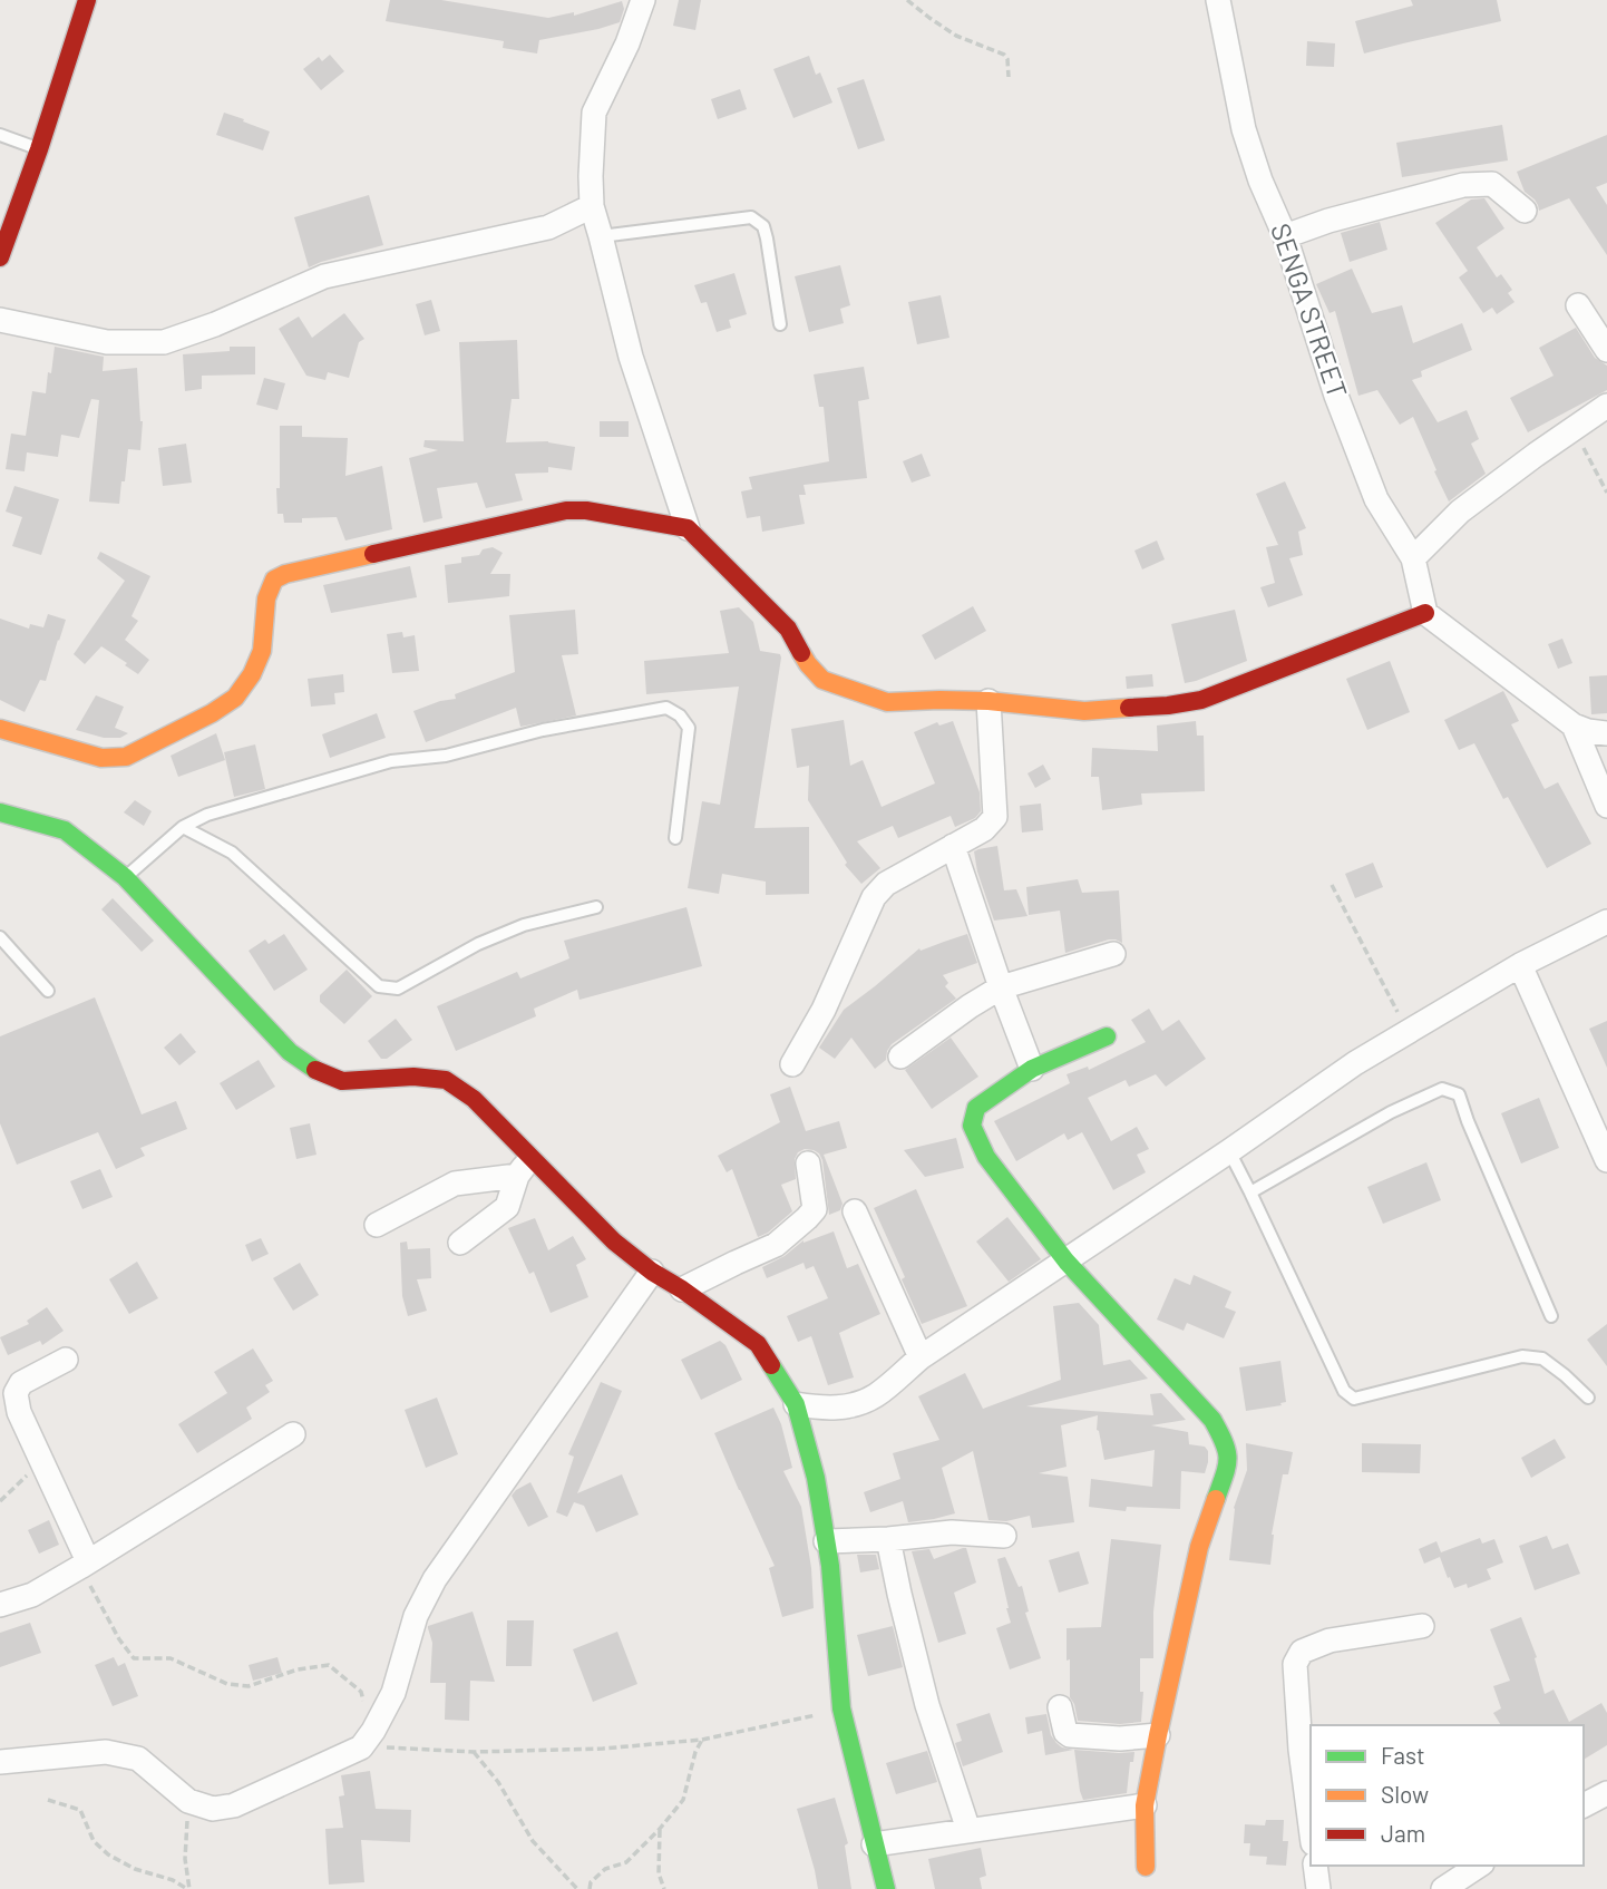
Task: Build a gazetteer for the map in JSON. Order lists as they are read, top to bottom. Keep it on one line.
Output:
{"streets":{"street":["SENGA STREET"]},"legend":["Fast","Slow","Jam"]}
